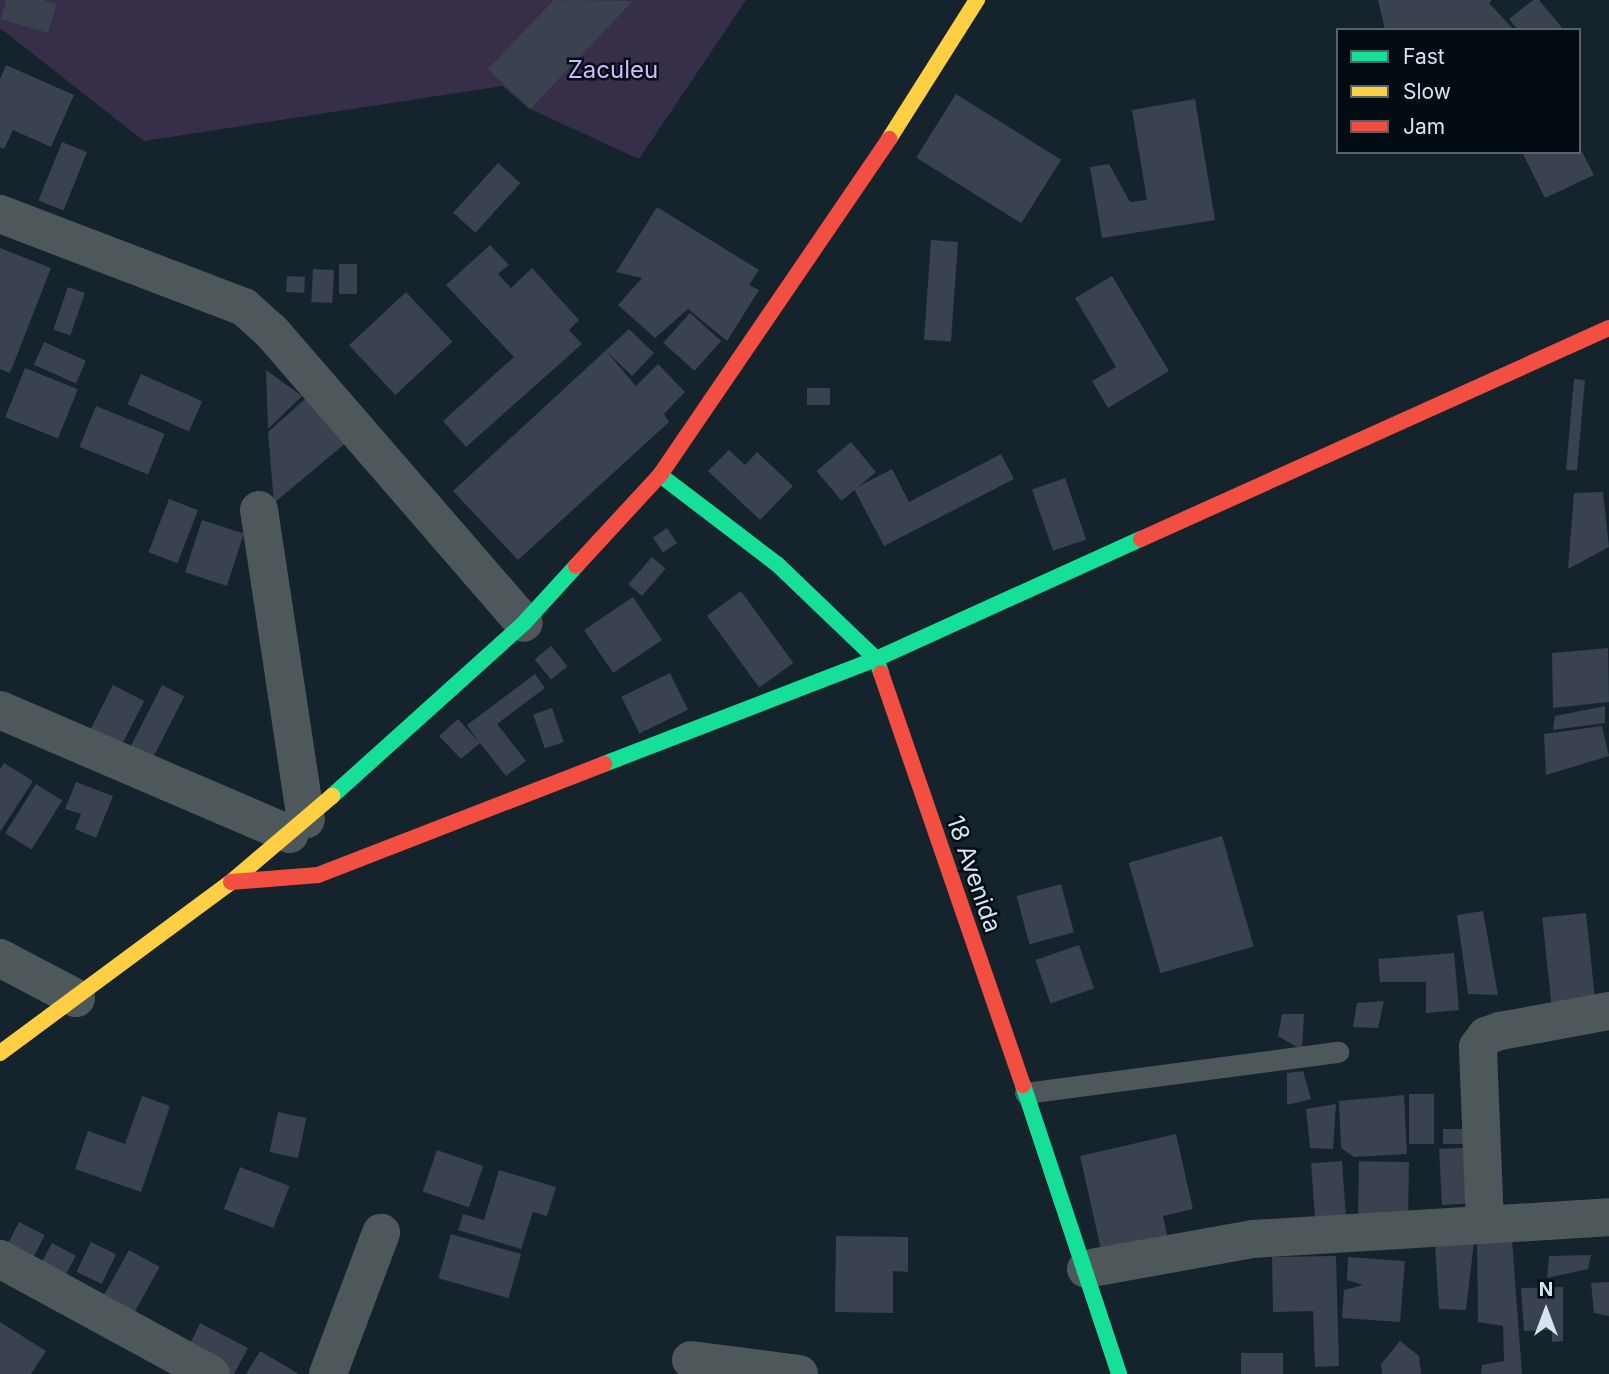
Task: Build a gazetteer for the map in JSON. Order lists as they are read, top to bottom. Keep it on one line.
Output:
{"streets":{"street":["18 Avenida"]},"parks":["Zaculeu"],"legend":["Fast","Slow","Jam"],"north":"top"}
